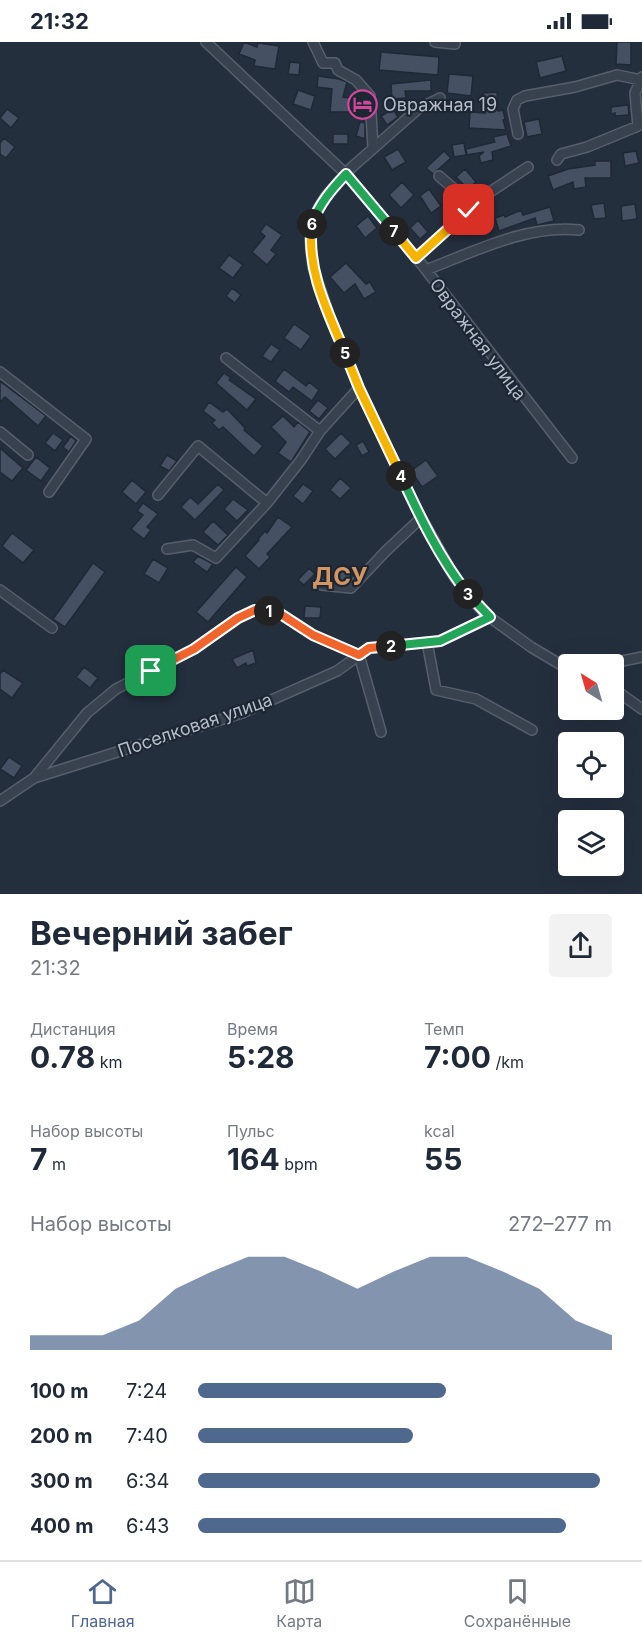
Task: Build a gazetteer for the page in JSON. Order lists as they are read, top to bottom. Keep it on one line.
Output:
{"streets":{"street":["Овражная улица","Поселковая улица"]},"districts":["ДСУ"],"places":{"hotel":["Овражная 19"]},"north":"top left","page":{"status":"21:32","pins":["6","7","5","4","3","1","2"],"heading":["Вечерний забег","21:32"],"stats":[["Дистанция","0.78 km"],["Время","5:28"],["Темп","7:00 /km"],["Набор высоты","7 m"],["Пульс","164 bpm"],["kcal","55"]],"chart":["Набор высоты","272–277 m"],"list":[{"name":"100 m","note":"7:24"},{"name":"200 m","note":"7:40"},{"name":"300 m","note":"6:34"},{"name":"400 m","note":"6:43"}],"tabs":["Главная","Карта","Сохранённые"]}}
